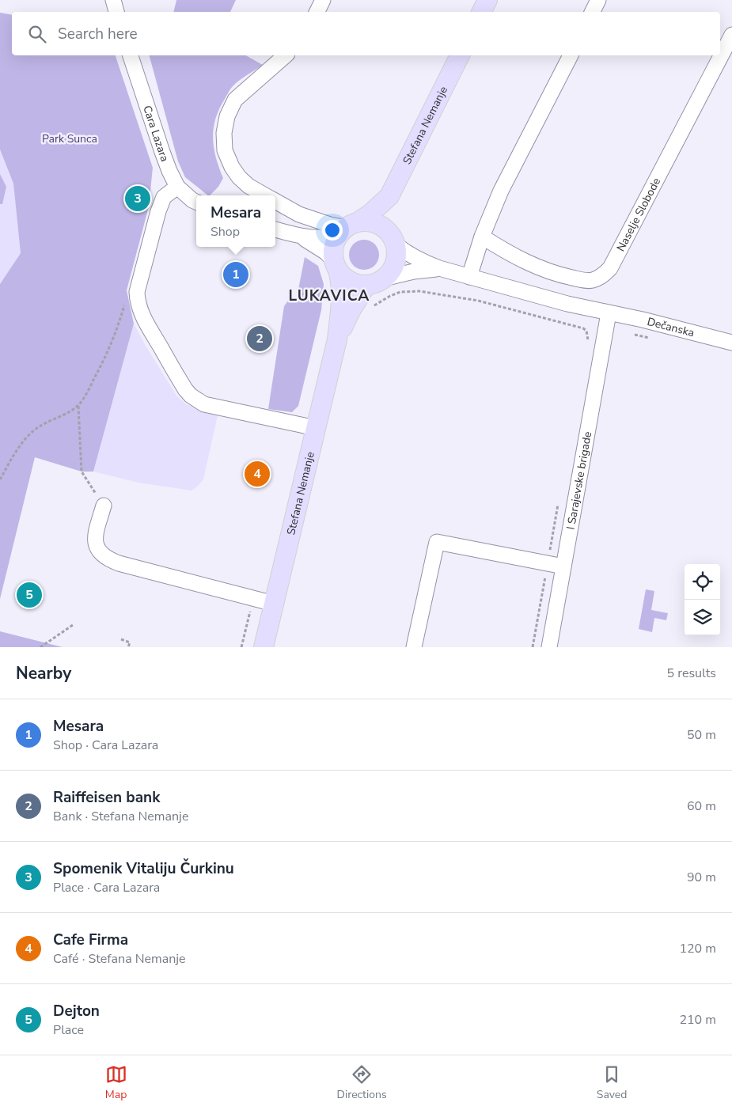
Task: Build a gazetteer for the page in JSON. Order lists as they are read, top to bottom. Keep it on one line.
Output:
{"streets":{"main road":["Stefana Nemanje"],"street":["Cara Lazara","Naselje Slobode","Dečanska","I Sarajevske brigade"]},"crossings":[["Dečanska","I Sarajevske brigade"]],"districts":["LUKAVICA"],"parks":["Park Sunca"],"page":{"search":"Search here","pins":["3","1","2","4","5"],"popup":["Mesara","Shop"],"heading":["Nearby","5 results"],"list":[{"mark":"1","name":"Mesara","note":"Shop · Cara Lazara","value":"50 m"},{"mark":"2","name":"Raiffeisen bank","note":"Bank · Stefana Nemanje","value":"60 m"},{"mark":"3","name":"Spomenik Vitaliju Čurkinu","note":"Place · Cara Lazara","value":"90 m"},{"mark":"4","name":"Cafe Firma","note":"Café · Stefana Nemanje","value":"120 m"},{"mark":"5","name":"Dejton","note":"Place","value":"210 m"}],"nav":["Map","Directions","Saved"]}}
